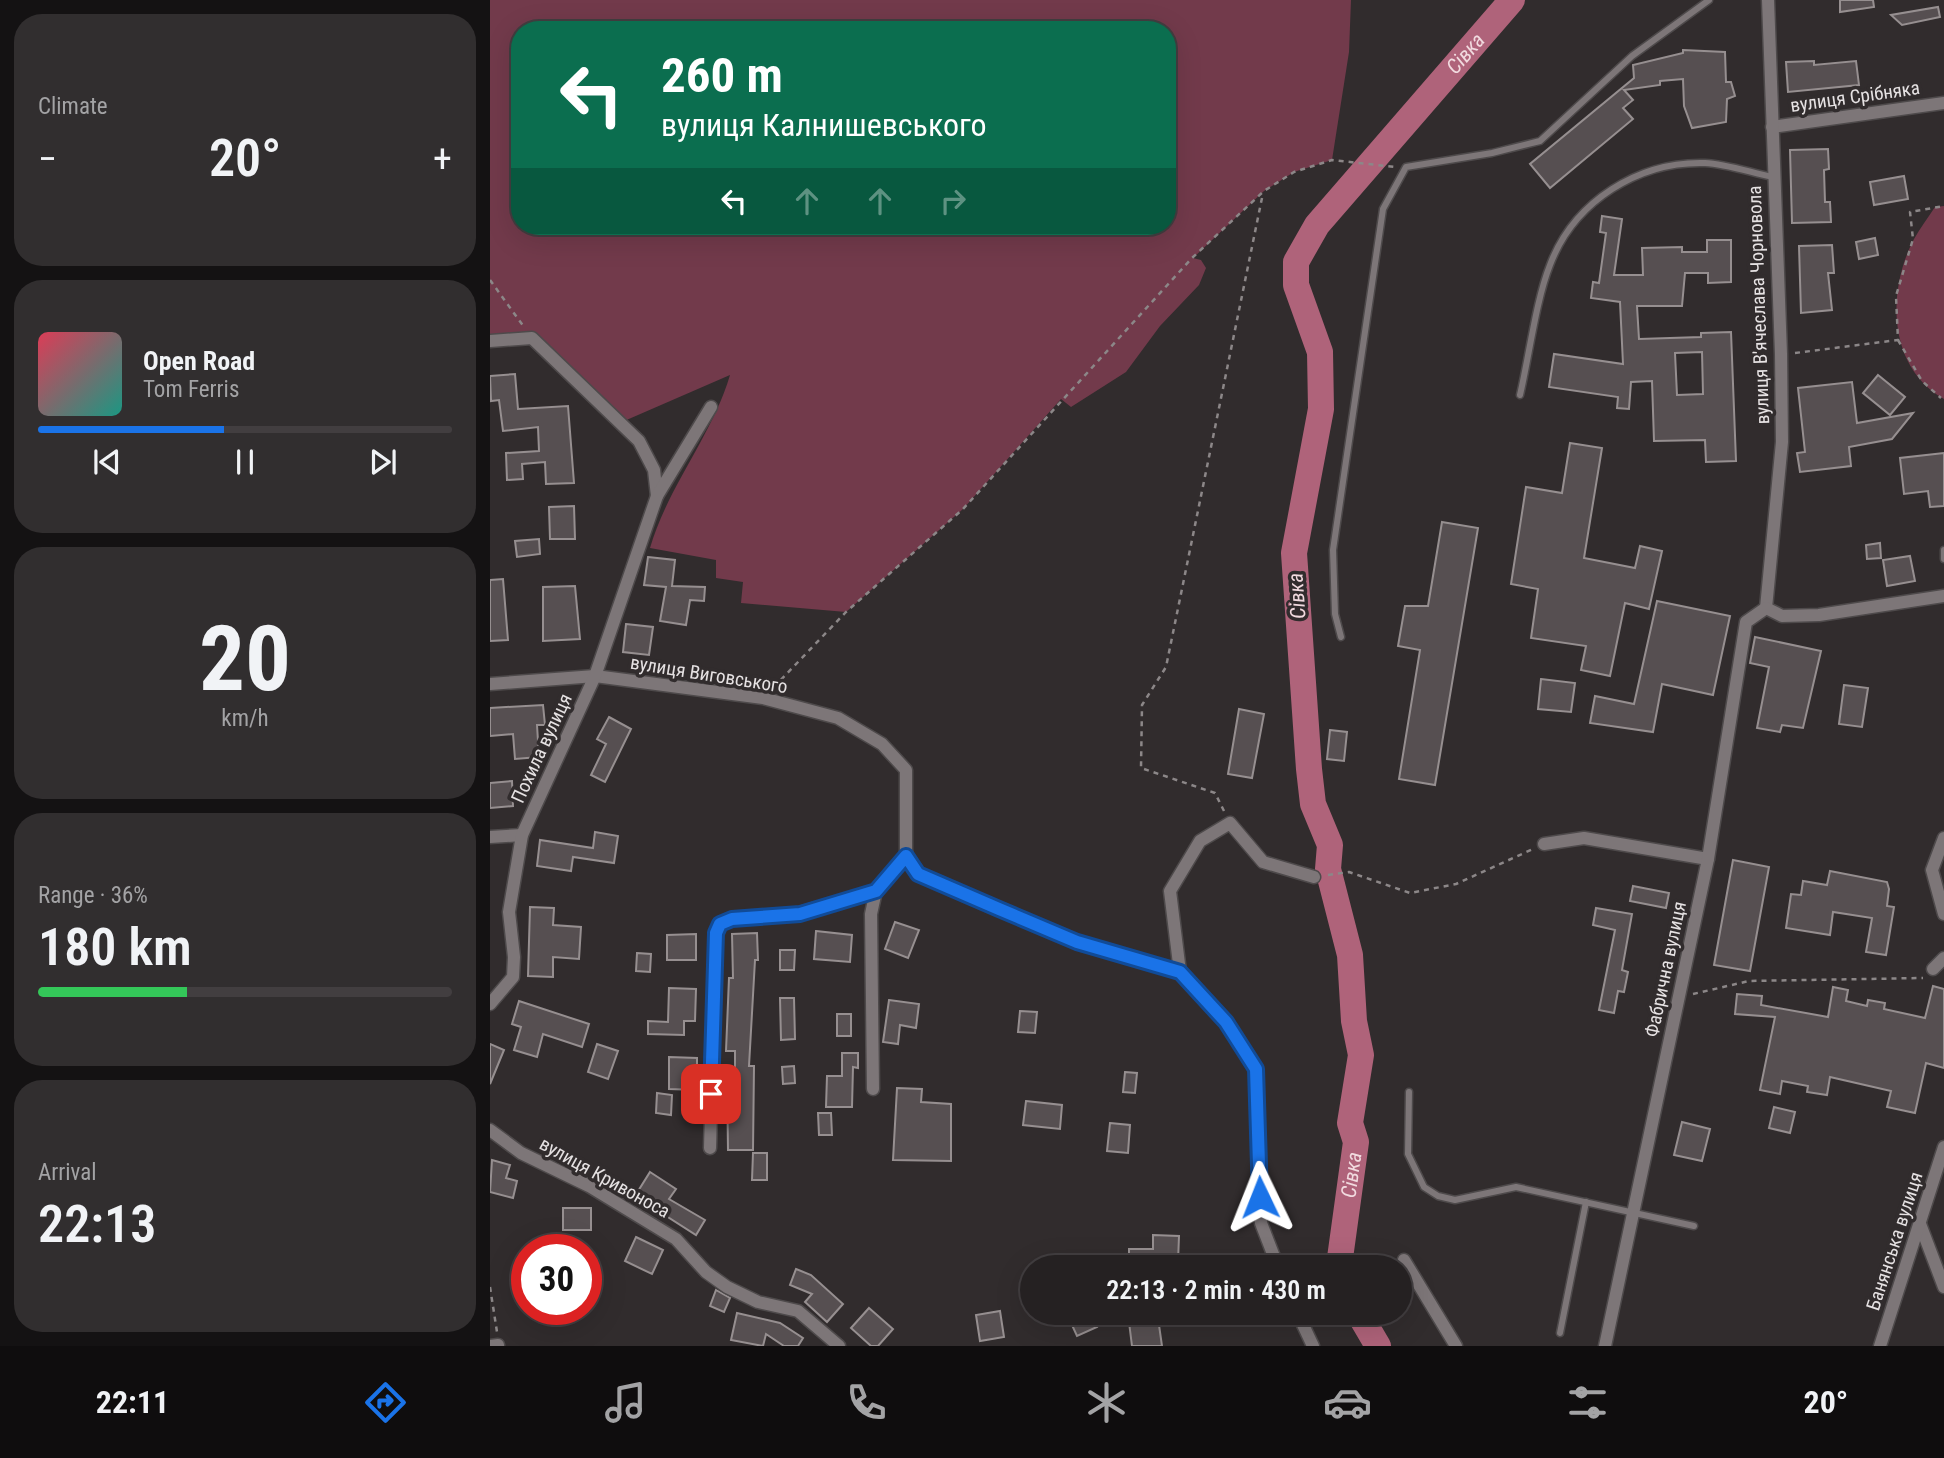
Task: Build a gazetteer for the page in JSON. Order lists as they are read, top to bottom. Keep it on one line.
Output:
{"streets":{"street":["вулиця Срібняка","вулиця В'ячеслава Чорновола","вулиця Виговського","Похила вулиця","Фабрична вулиця","вулиця Кривоноса","Банянська вулиця"]},"crossings":[["вулиця Срібняка","вулиця В'ячеслава Чорновола"],["вулиця В'ячеслава Чорновола","Фабрична вулиця"],["вулиця Виговського","Похила вулиця"]],"water":["Сівка"],"page":{"tile":["Climate",["20","km/h"],["Range · 36%","180 km"],["Arrival","22:13"]],"turn":["260 m","вулиця Калнишевського"],"heat":["−","20°","+"],"song":["Open Road","Tom Ferris"],"limit":"30","trip":"22:13 · 2 min · 430 m","tabs":["22:11","20°"]}}
